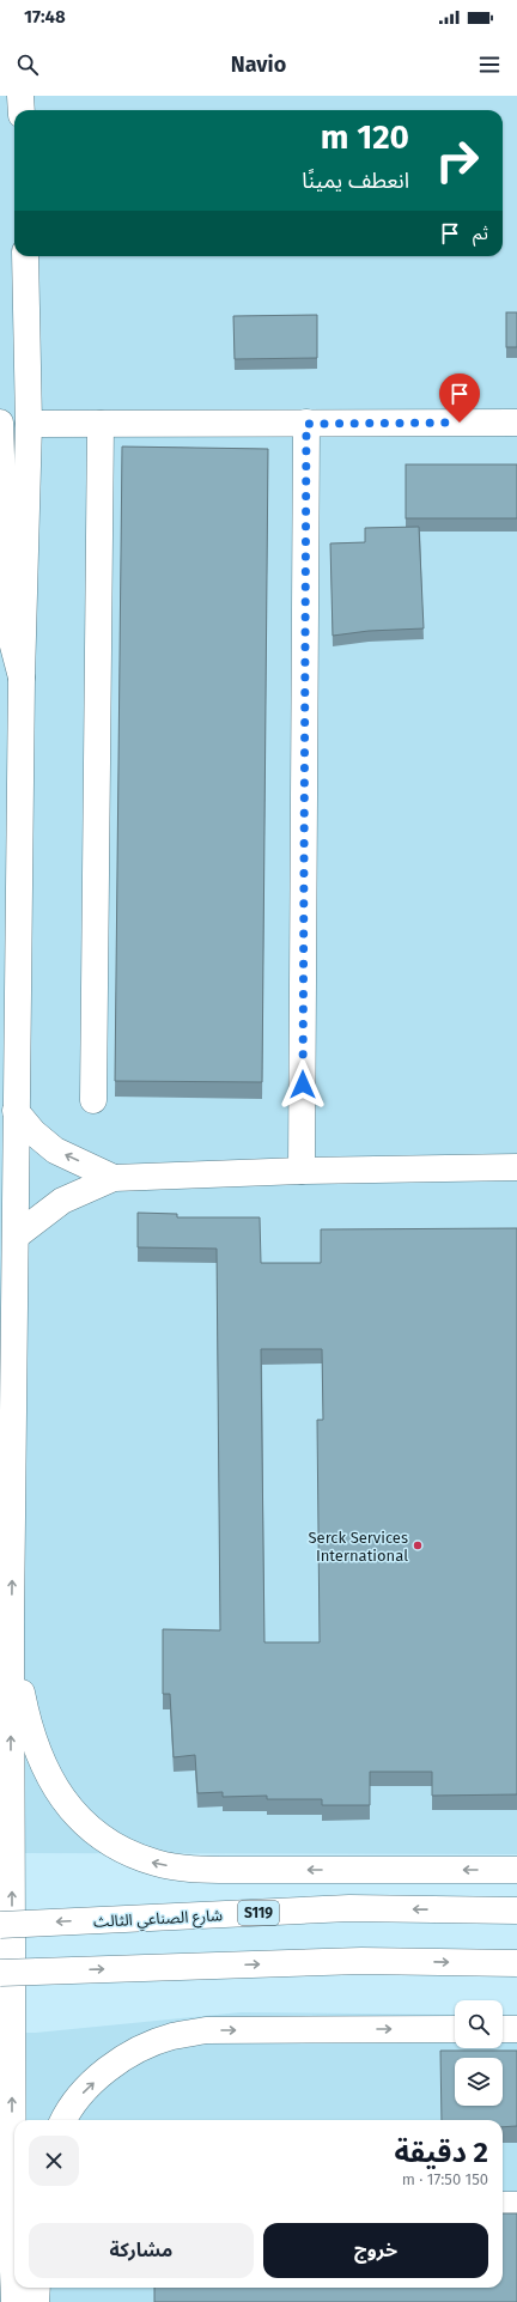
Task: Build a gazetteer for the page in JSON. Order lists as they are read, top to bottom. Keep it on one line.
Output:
{"streets":{"main road":["S119","شارع الصناعي الثالث"]},"places":["Serck Services International"],"page":{"status":"17:48","header":"Navio","turn":["120 m","انعطف يمينًا"],"then":"ثم","heading":["2 دقيقة","150 m · 17:50"],"buttons":["خروج","مشاركة"]}}
